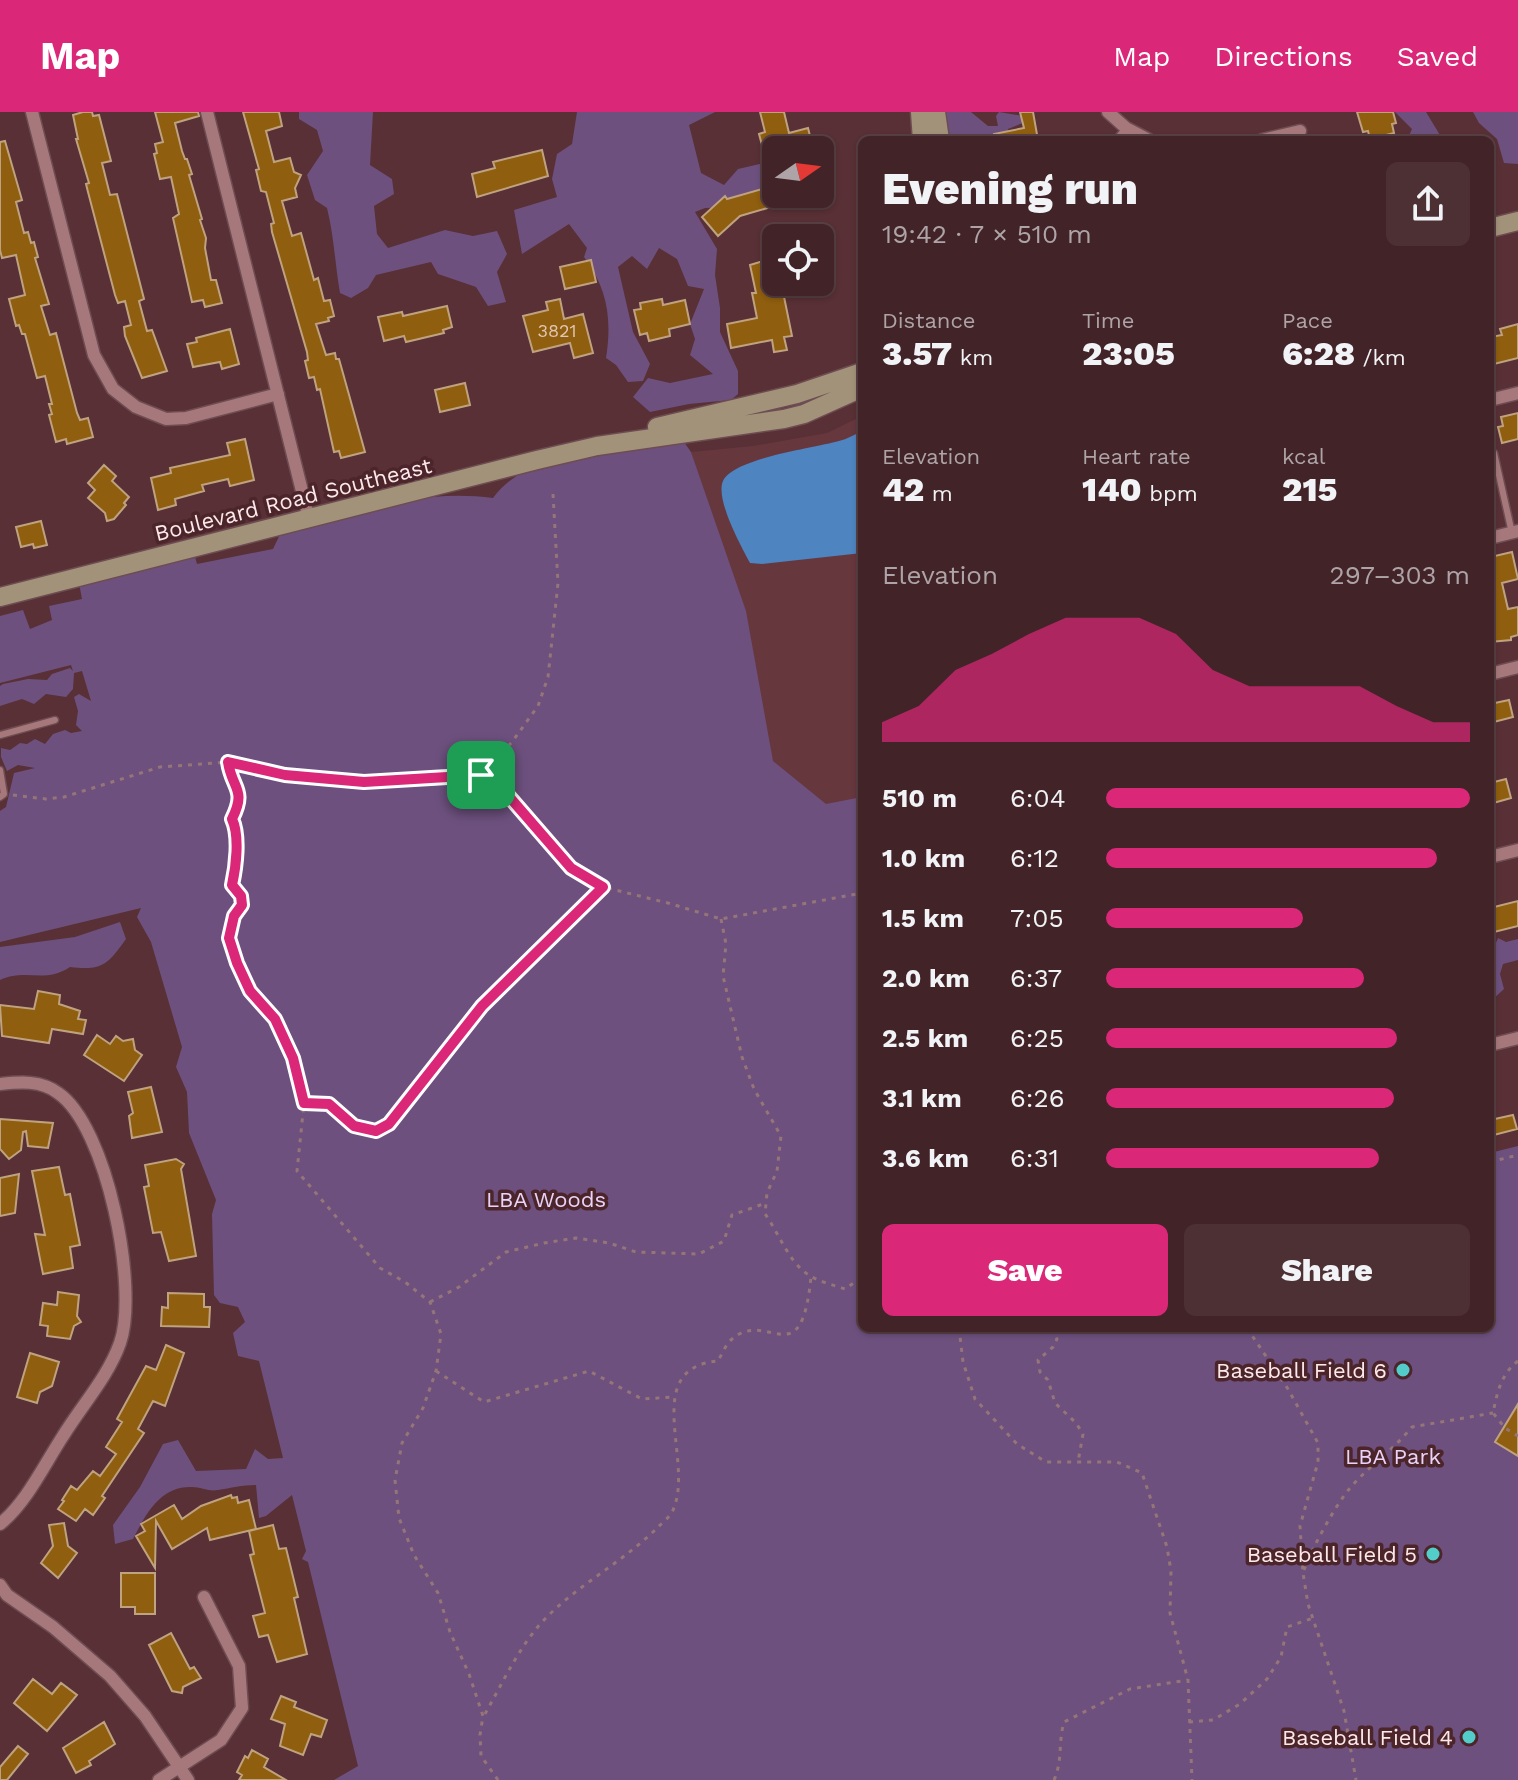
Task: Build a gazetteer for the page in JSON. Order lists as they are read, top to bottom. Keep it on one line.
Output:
{"streets":{"street":["Boulevard Road Southeast"]},"parks":["LBA Woods","LBA Park"],"places":["Baseball Field 6","Baseball Field 5","Baseball Field 4"],"house_numbers":["3821"],"north":"right","page":{"header":"Map","nav":["Map","Directions","Saved"],"heading":["Evening run","19:42 · 7 × 510 m"],"stats":[["Distance","3.57 km"],["Time","23:05"],["Pace","6:28 /km"],["Elevation","42 m"],["Heart rate","140 bpm"],["kcal","215"]],"chart":["Elevation","297–303 m"],"list":[{"name":"510 m","note":"6:04"},{"name":"1.0 km","note":"6:12"},{"name":"1.5 km","note":"7:05"},{"name":"2.0 km","note":"6:37"},{"name":"2.5 km","note":"6:25"},{"name":"3.1 km","note":"6:26"},{"name":"3.6 km","note":"6:31"}],"buttons":["Save","Share"]}}
